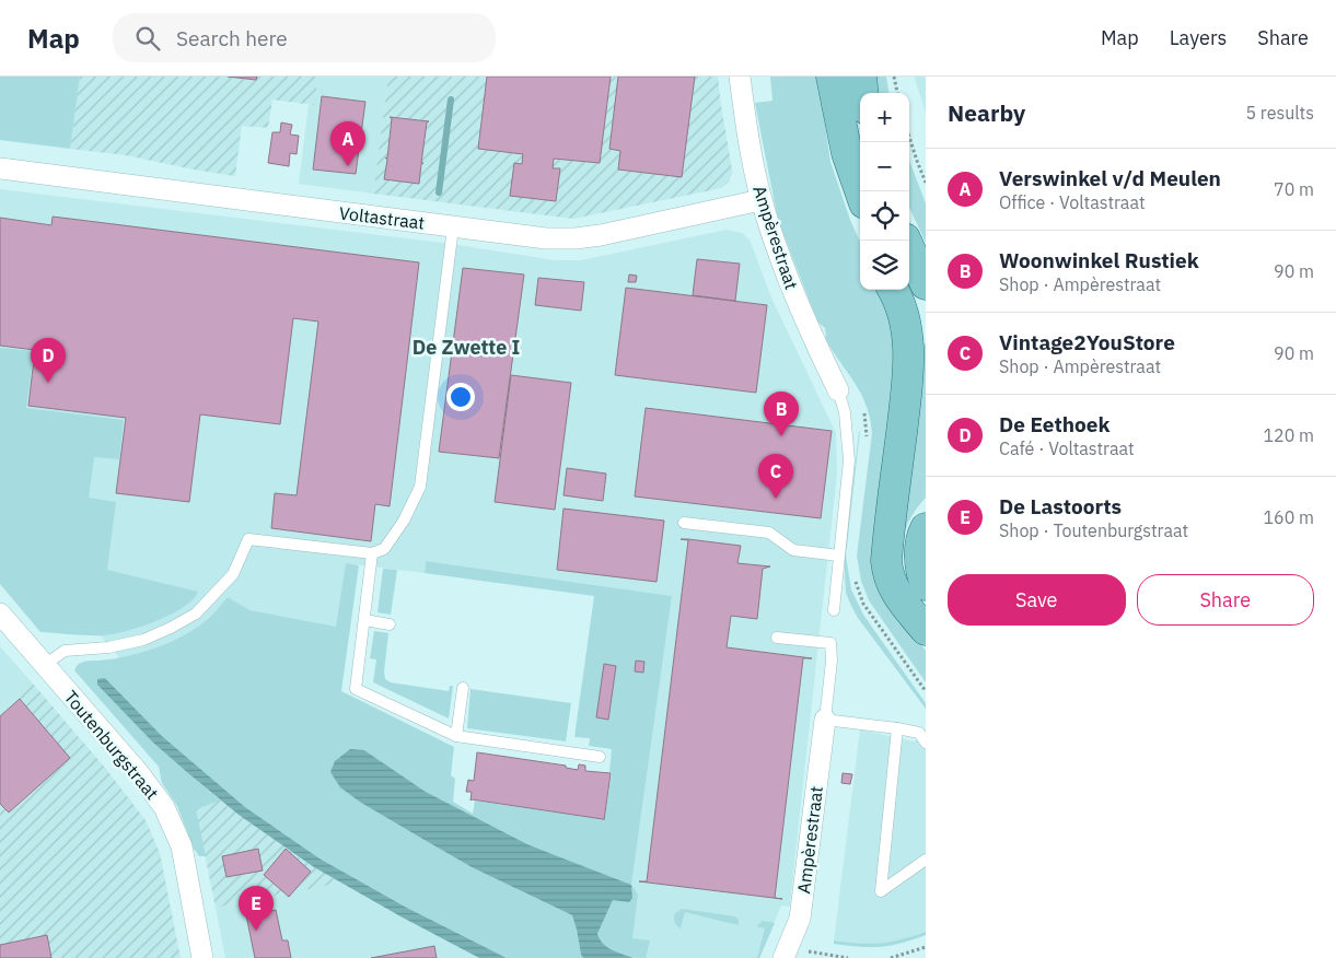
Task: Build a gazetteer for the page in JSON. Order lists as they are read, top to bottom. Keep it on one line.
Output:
{"streets":{"street":["Voltastraat","Ampèrestraat","Toutenburgstraat"]},"crossings":[["Voltastraat","Ampèrestraat"]],"districts":["De Zwette I"],"page":{"header":"Map","search":"Search here","nav":["Map","Layers","Share"],"heading":["Nearby","5 results"],"map_buttons":["+","−"],"pins":["A","D","B","C","E"],"list":[{"mark":"A","name":"Verswinkel v/d Meulen","note":"Office · Voltastraat","value":"70 m"},{"mark":"B","name":"Woonwinkel Rustiek","note":"Shop · Ampèrestraat","value":"90 m"},{"mark":"C","name":"Vintage2YouStore","note":"Shop · Ampèrestraat","value":"90 m"},{"mark":"D","name":"De Eethoek","note":"Café · Voltastraat","value":"120 m"},{"mark":"E","name":"De Lastoorts","note":"Shop · Toutenburgstraat","value":"160 m"}],"buttons":["Save","Share"]}}
